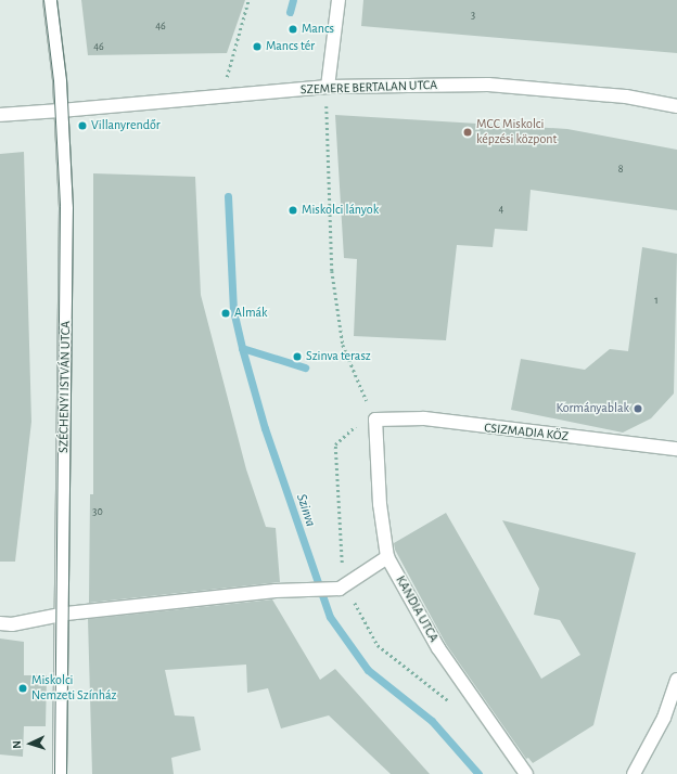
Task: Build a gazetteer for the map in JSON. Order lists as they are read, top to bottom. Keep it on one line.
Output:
{"streets":{"street":["SZEMERE BERTALAN UTCA","SZÉCHENYI ISTVÁN UTCA","CSIZMADIA KÖZ","KANDIA UTCA"]},"crossings":[["SZEMERE BERTALAN UTCA","SZÉCHENYI ISTVÁN UTCA"],["CSIZMADIA KÖZ","KANDIA UTCA"]],"water":["Szinva"],"places":["Mancs","Mancs tér","Villanyrendőr","MCC Miskolci képzési központ","Miskolci lányok","Almák","Szinva terasz","Kormányablak","Miskolci Nemzeti Színház"],"house_numbers":["3","46","46","8","4","1","30"],"north":"left"}
